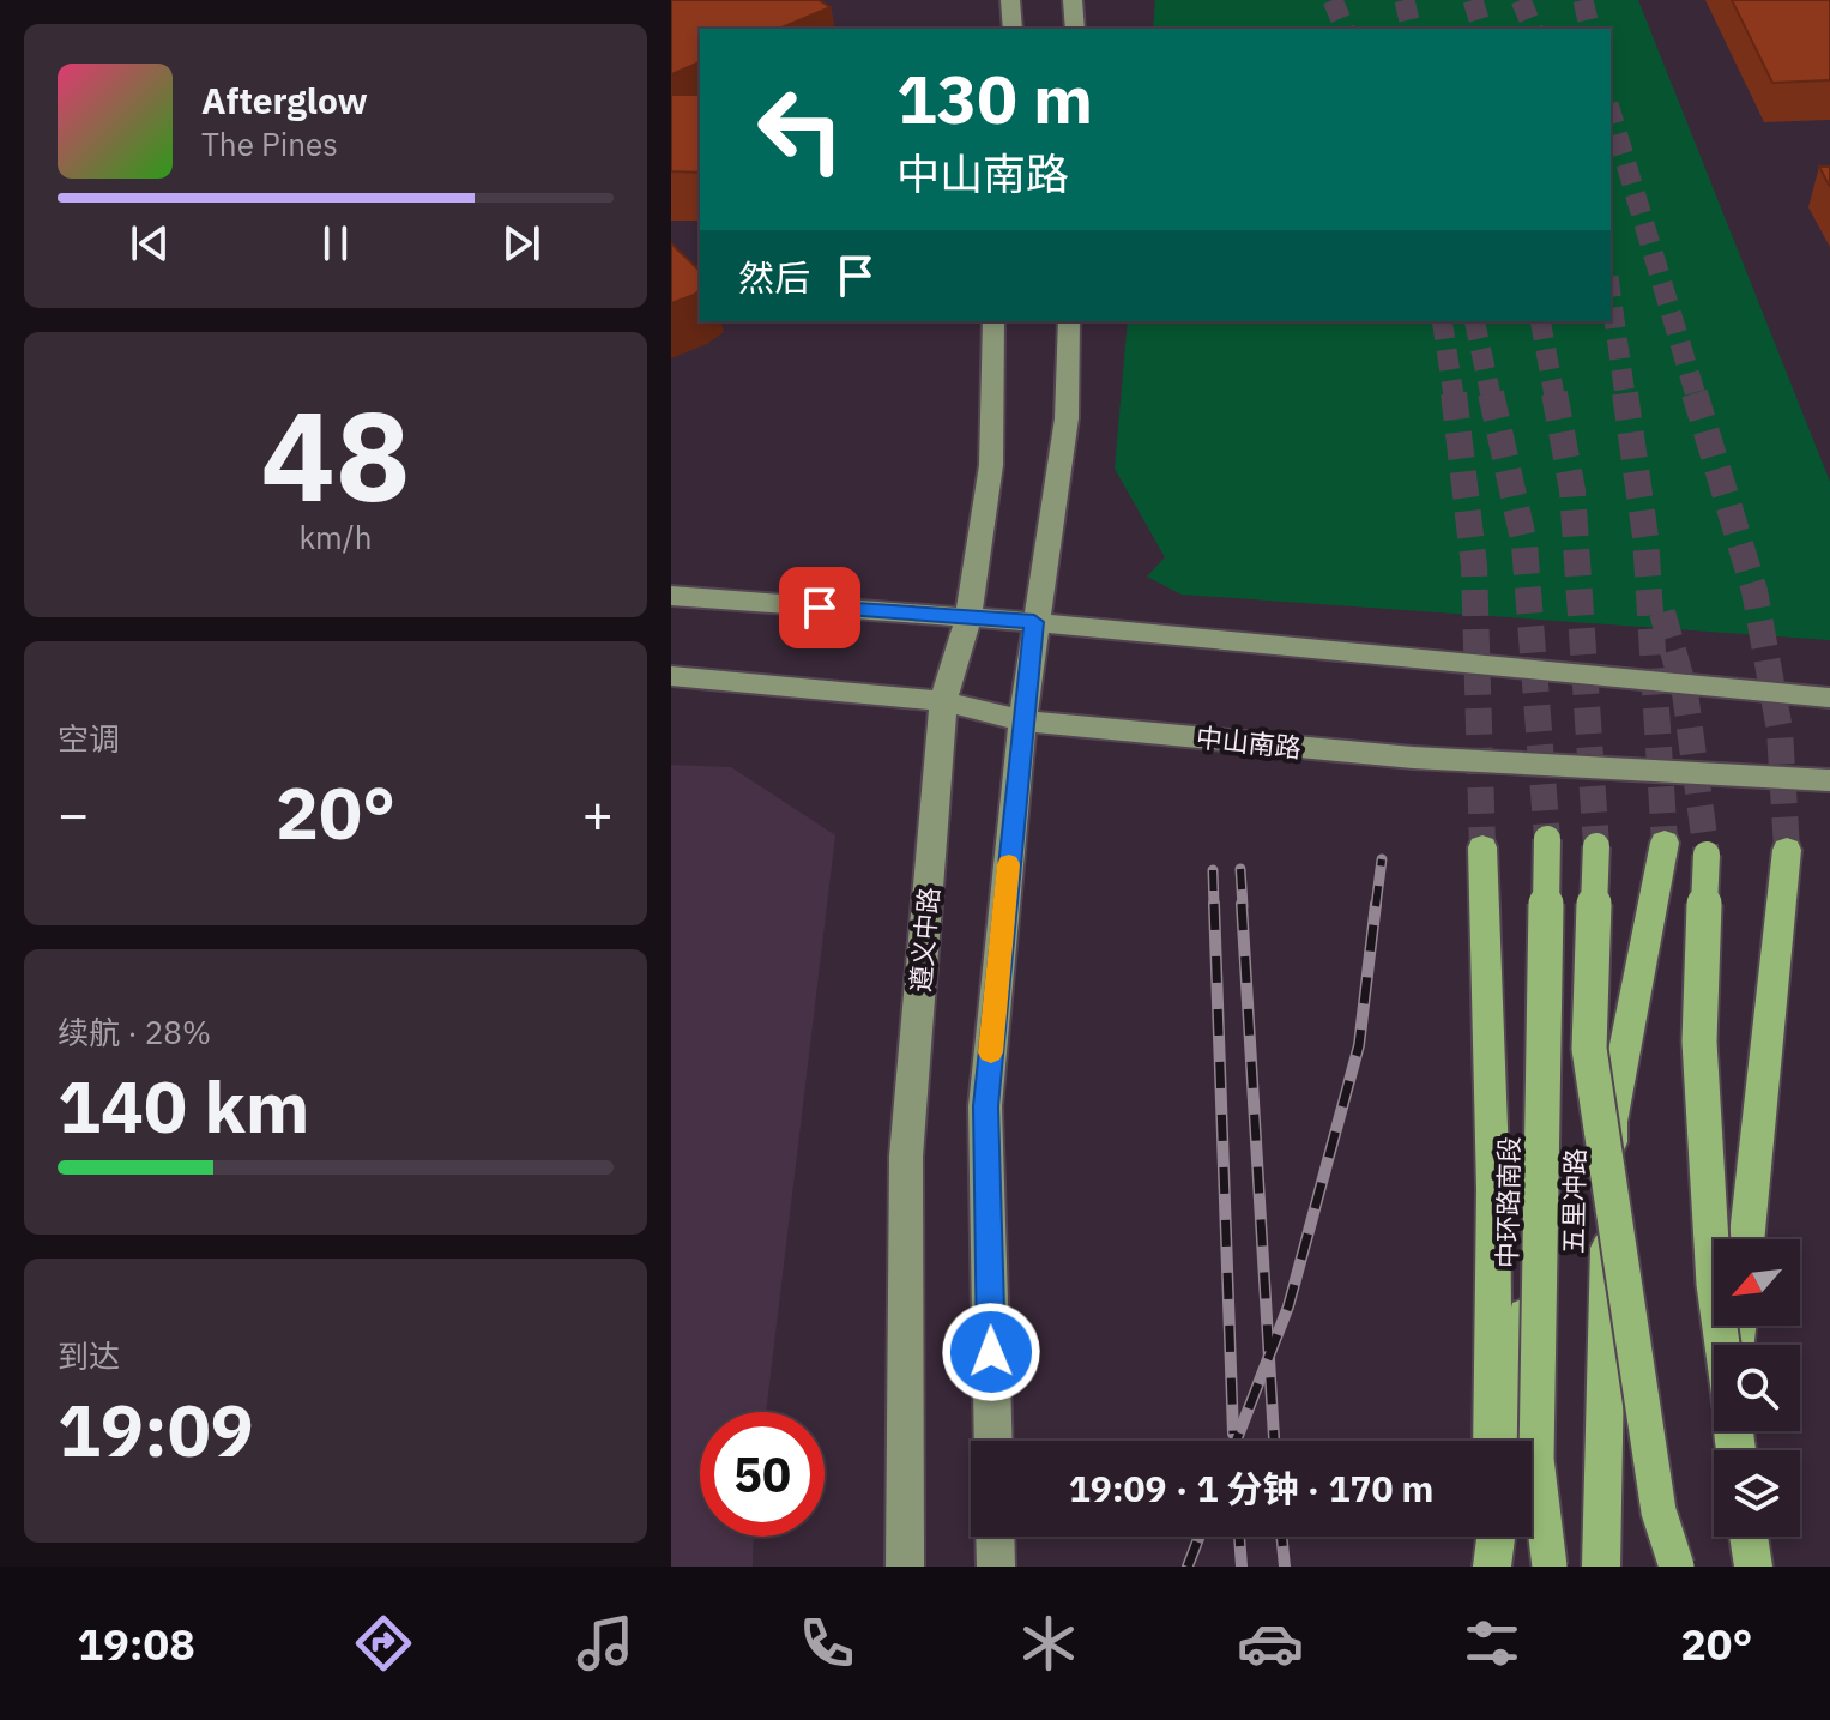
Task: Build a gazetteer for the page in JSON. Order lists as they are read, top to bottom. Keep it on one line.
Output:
{"streets":{"highway":["五里冲路","中环路南段"],"main road":["中山南路","遵义中路"]},"crossings":[["中山南路","遵义中路"]],"north":"bottom left","page":{"turn":["130 m","中山南路"],"song":["Afterglow","The Pines"],"then":"然后","tile":[["48","km/h"],"空调",["续航 · 28%","140 km"],["到达","19:09"]],"heat":["−","20°","+"],"limit":"50","trip":"19:09 · 1 分钟 · 170 m","tabs":["19:08","20°"]}}
